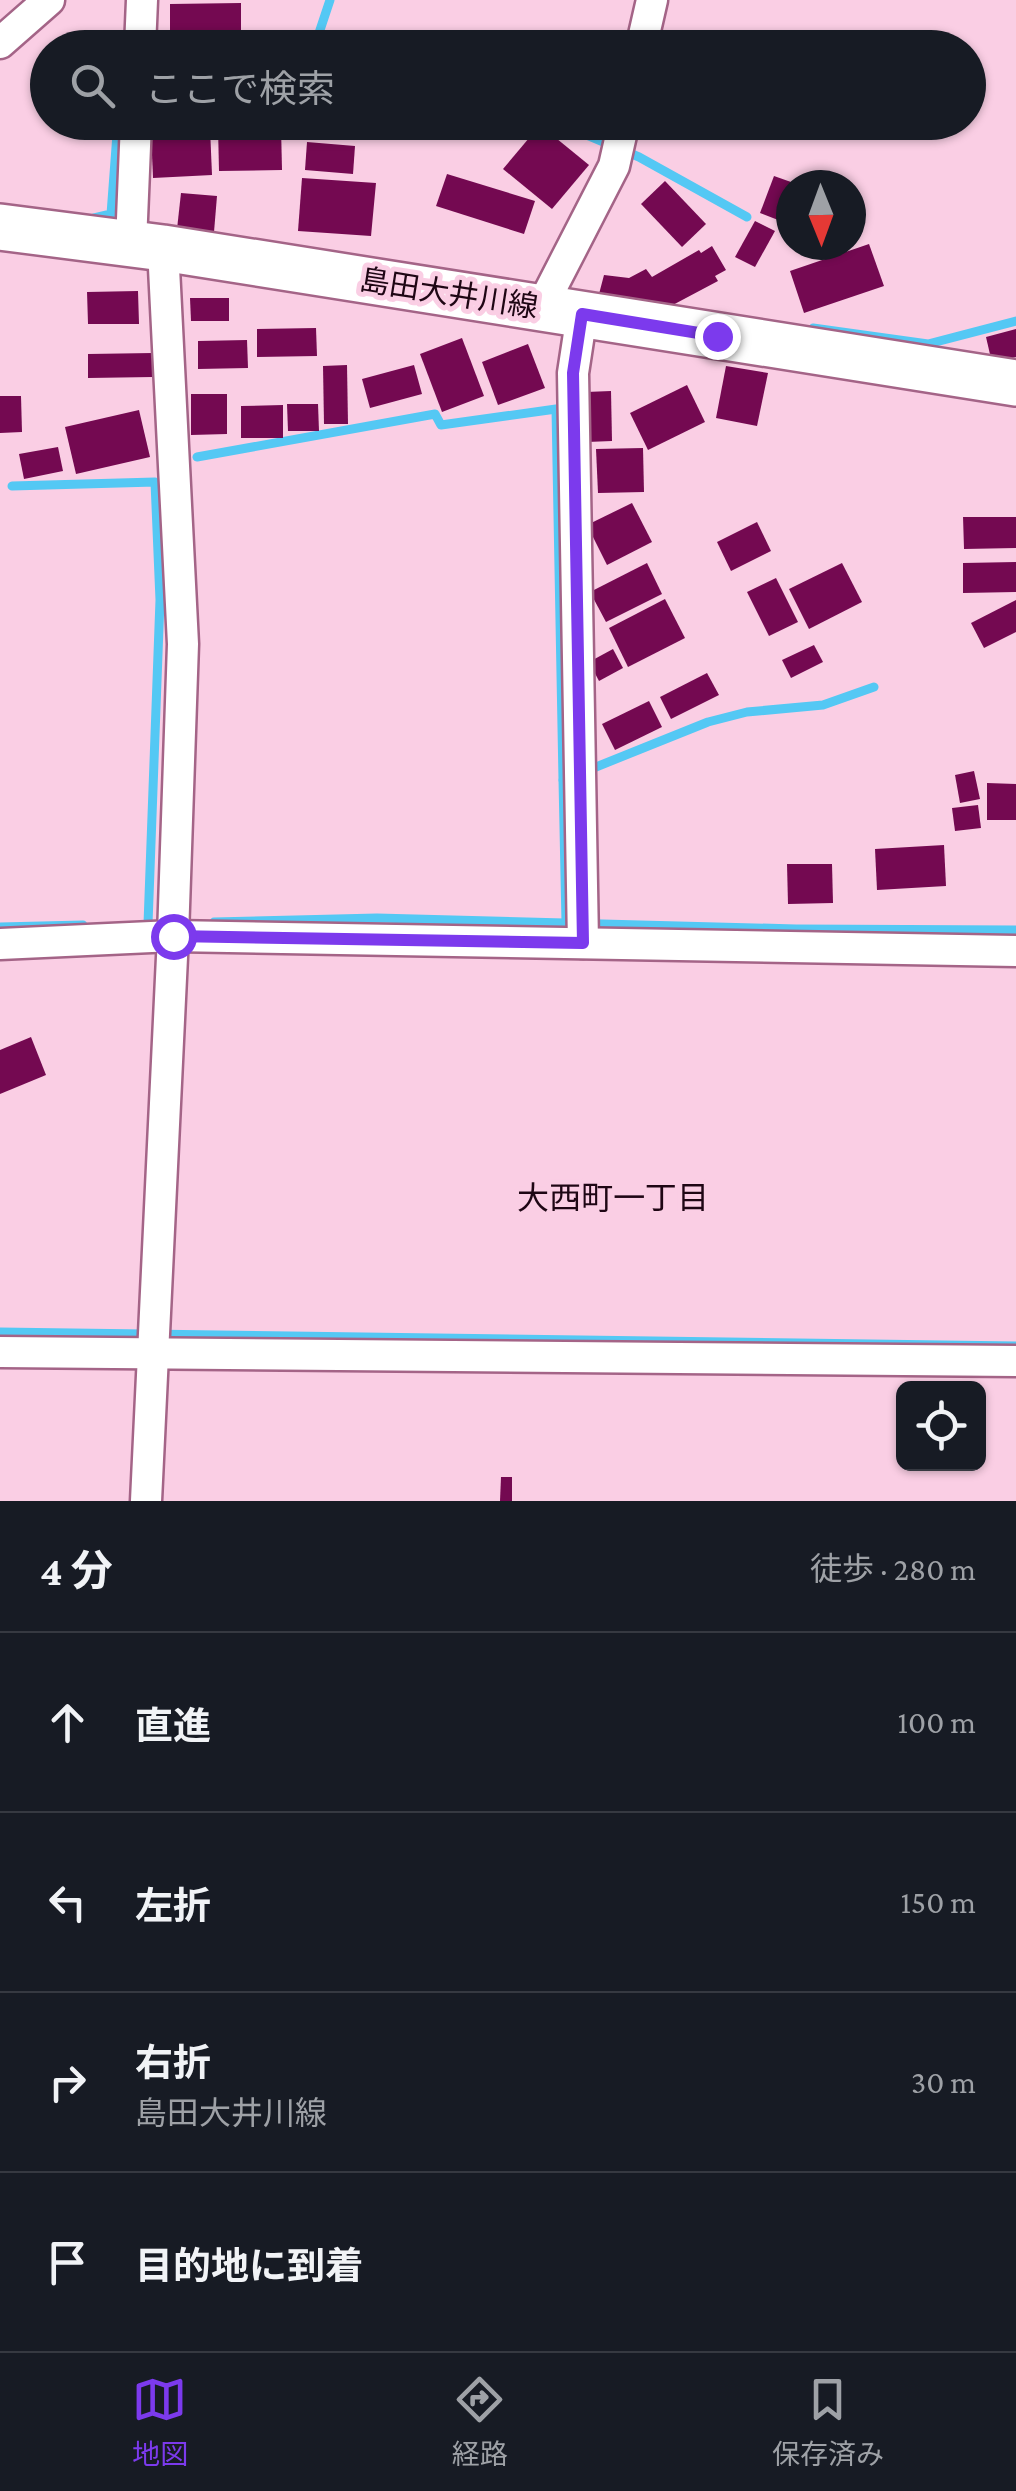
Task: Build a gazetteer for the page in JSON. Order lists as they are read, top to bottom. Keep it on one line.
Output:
{"streets":{"main road":["島田大井川線"]},"districts":["大西町一丁目"],"north":"bottom","page":{"search":"ここで検索","heading":["4 分","徒歩 · 280 m"],"list":[["直進","100 m"],["左折","150 m"],["右折","島田大井川線","30 m"],"目的地に到着"],"nav":["地図","経路","保存済み"]}}
